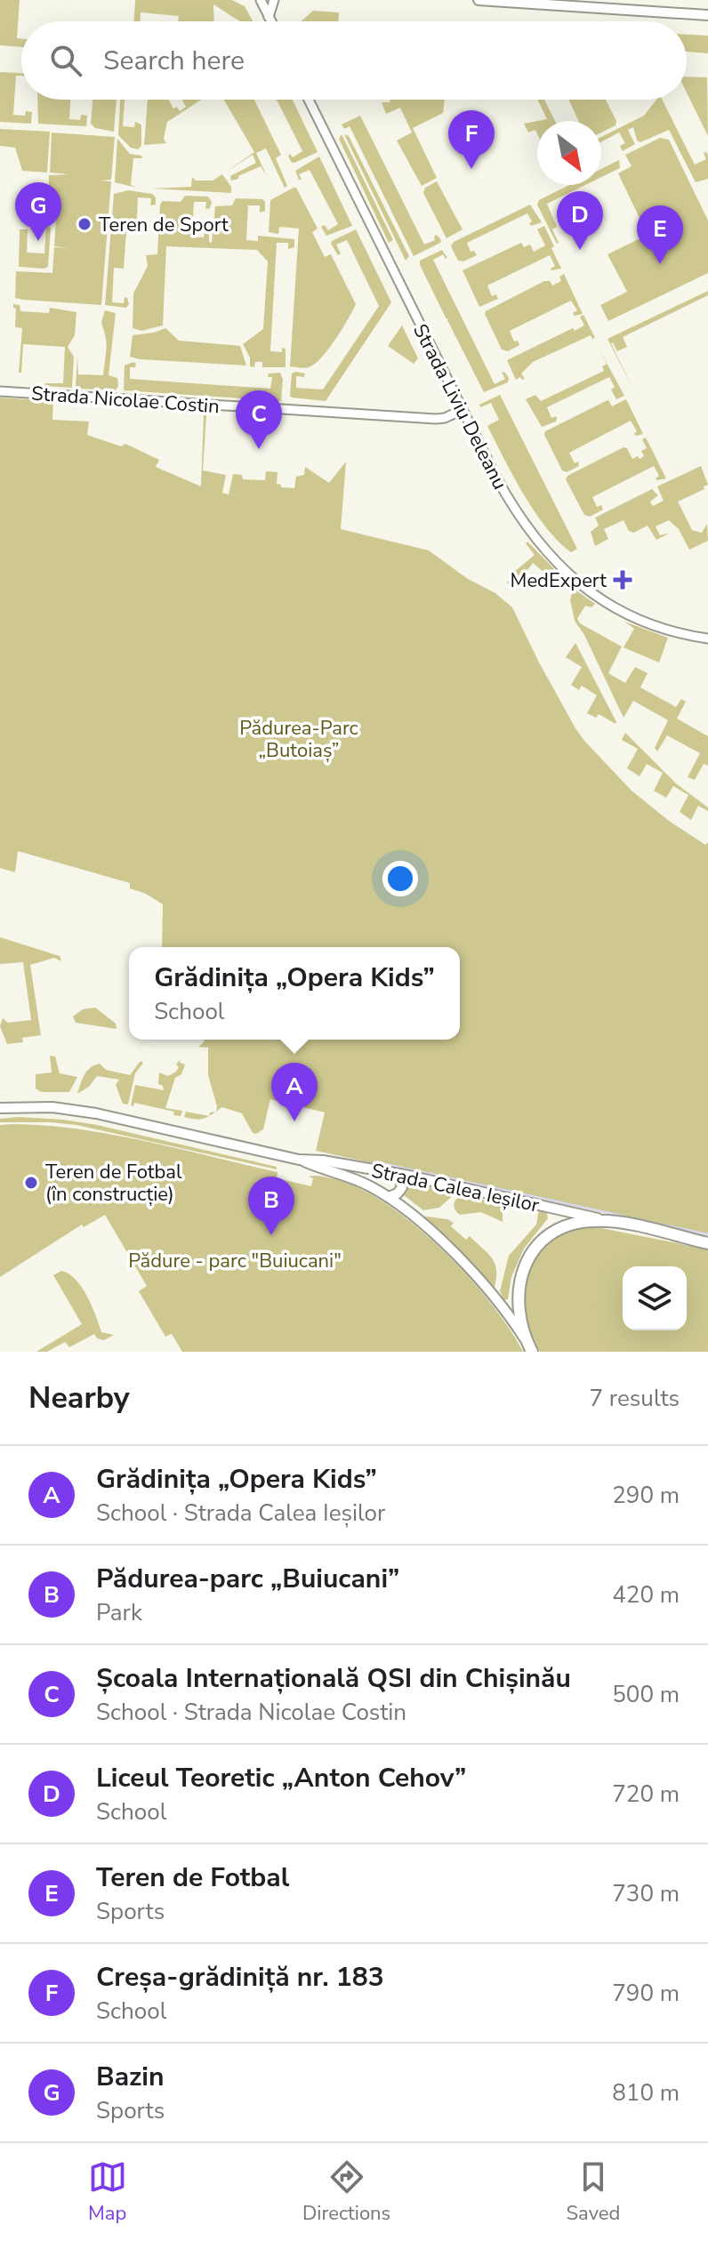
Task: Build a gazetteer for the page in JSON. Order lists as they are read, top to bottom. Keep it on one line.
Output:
{"streets":{"main road":["Strada Nicolae Costin","Strada Liviu Deleanu","Strada Calea Ieșilor"]},"crossings":[["Strada Nicolae Costin","Strada Liviu Deleanu"]],"parks":["Pădurea-Parc „Butoiaș”","Pădure - parc \"Buiucani\""],"places":{"other":["Teren de Sport","Teren de Fotbal (în construcție)"],"health":["MedExpert"]},"north":"bottom right","page":{"search":"Search here","pins":["F","G","D","E","C","A","B"],"popup":["Grădinița „Opera Kids”","School"],"heading":["Nearby","7 results"],"list":[{"mark":"A","name":"Grădinița „Opera Kids”","note":"School · Strada Calea Ieșilor","value":"290 m"},{"mark":"B","name":"Pădurea-parc „Buiucani”","note":"Park","value":"420 m"},{"mark":"C","name":"Școala Internațională QSI din Chișinău","note":"School · Strada Nicolae Costin","value":"500 m"},{"mark":"D","name":"Liceul Teoretic „Anton Cehov”","note":"School","value":"720 m"},{"mark":"E","name":"Teren de Fotbal","note":"Sports","value":"730 m"},{"mark":"F","name":"Creșa-grădiniță nr. 183","note":"School","value":"790 m"},{"mark":"G","name":"Bazin","note":"Sports","value":"810 m"}],"nav":["Map","Directions","Saved"]}}
